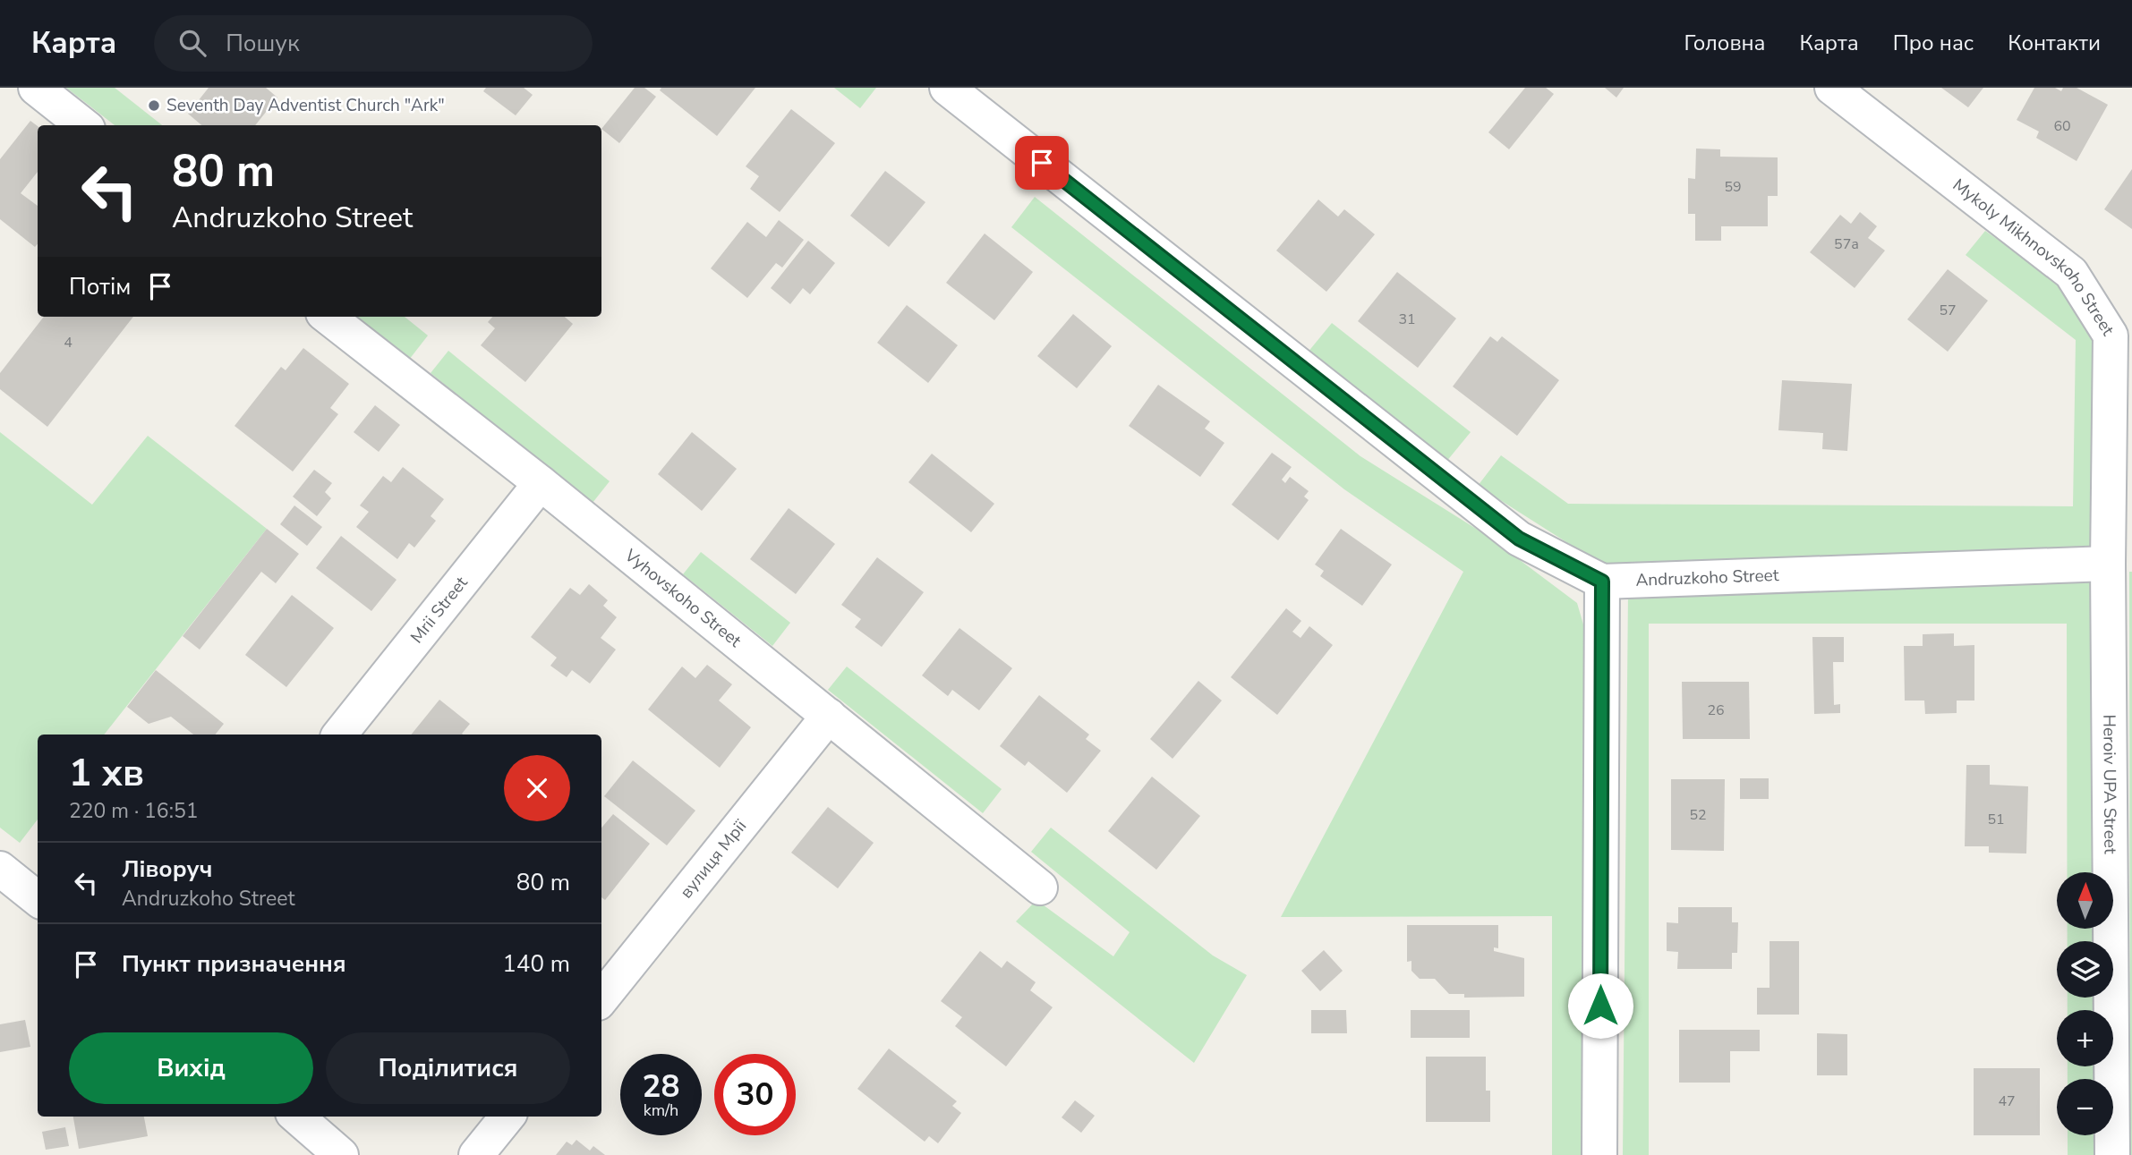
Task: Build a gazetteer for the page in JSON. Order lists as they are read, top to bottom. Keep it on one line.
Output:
{"streets":{"street":["Mykoly Mikhnovskoho Street","Andruzkoho Street","Vyhovskoho Street","Mrii Street","Heroiv UPA Street","вулиця Мрії"]},"crossings":[["Mykoly Mikhnovskoho Street","Andruzkoho Street"],["Mykoly Mikhnovskoho Street","Heroiv UPA Street"],["Andruzkoho Street","Heroiv UPA Street"],["Vyhovskoho Street","Mrii Street"],["Vyhovskoho Street","вулиця Мрії"]],"places":["Seventh Day Adventist Church \"Ark\""],"house_numbers":["60","59","57а","57","31","4","26","52","51","47"],"north":"top","page":{"header":"Карта","search":"Пошук","nav":["Головна","Карта","Про нас","Контакти"],"turn":["80 m","Andruzkoho Street"],"then":"Потім","heading":["1 хв","220 m · 16:51"],"list":[{"name":"Ліворуч","note":"Andruzkoho Street","value":"80 m"},{"name":"Пункт призначення","value":"140 m"}],"map_buttons":["+","−"],"buttons":["Вихід","Поділитися"],"speed":"28 km/h","limit":"30"}}
